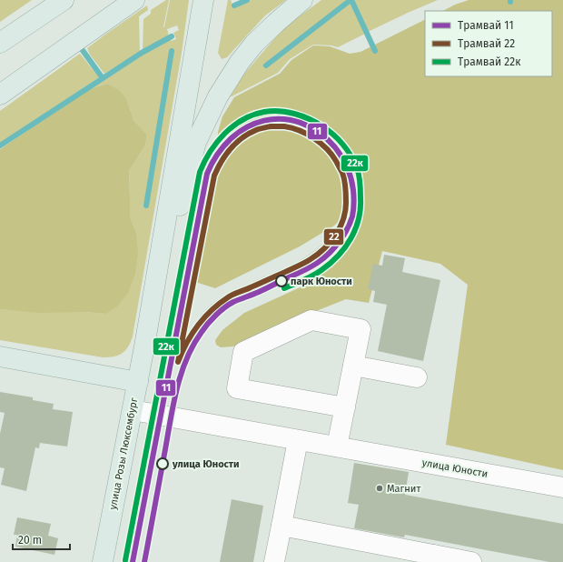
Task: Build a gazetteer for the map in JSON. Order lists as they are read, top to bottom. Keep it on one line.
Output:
{"streets":{"main road":["улица Розы Люксембург"],"street":["улица Юности"]},"crossings":[["улица Розы Люксембург","улица Юности"]],"places":["парк Юности","улица Юности","Магнит"],"lines":["tram line 22к","tram line 11","tram line 22"],"legend":["Трамвай 11","Трамвай 22","Трамвай 22к"],"scale_bar":"20 m"}
